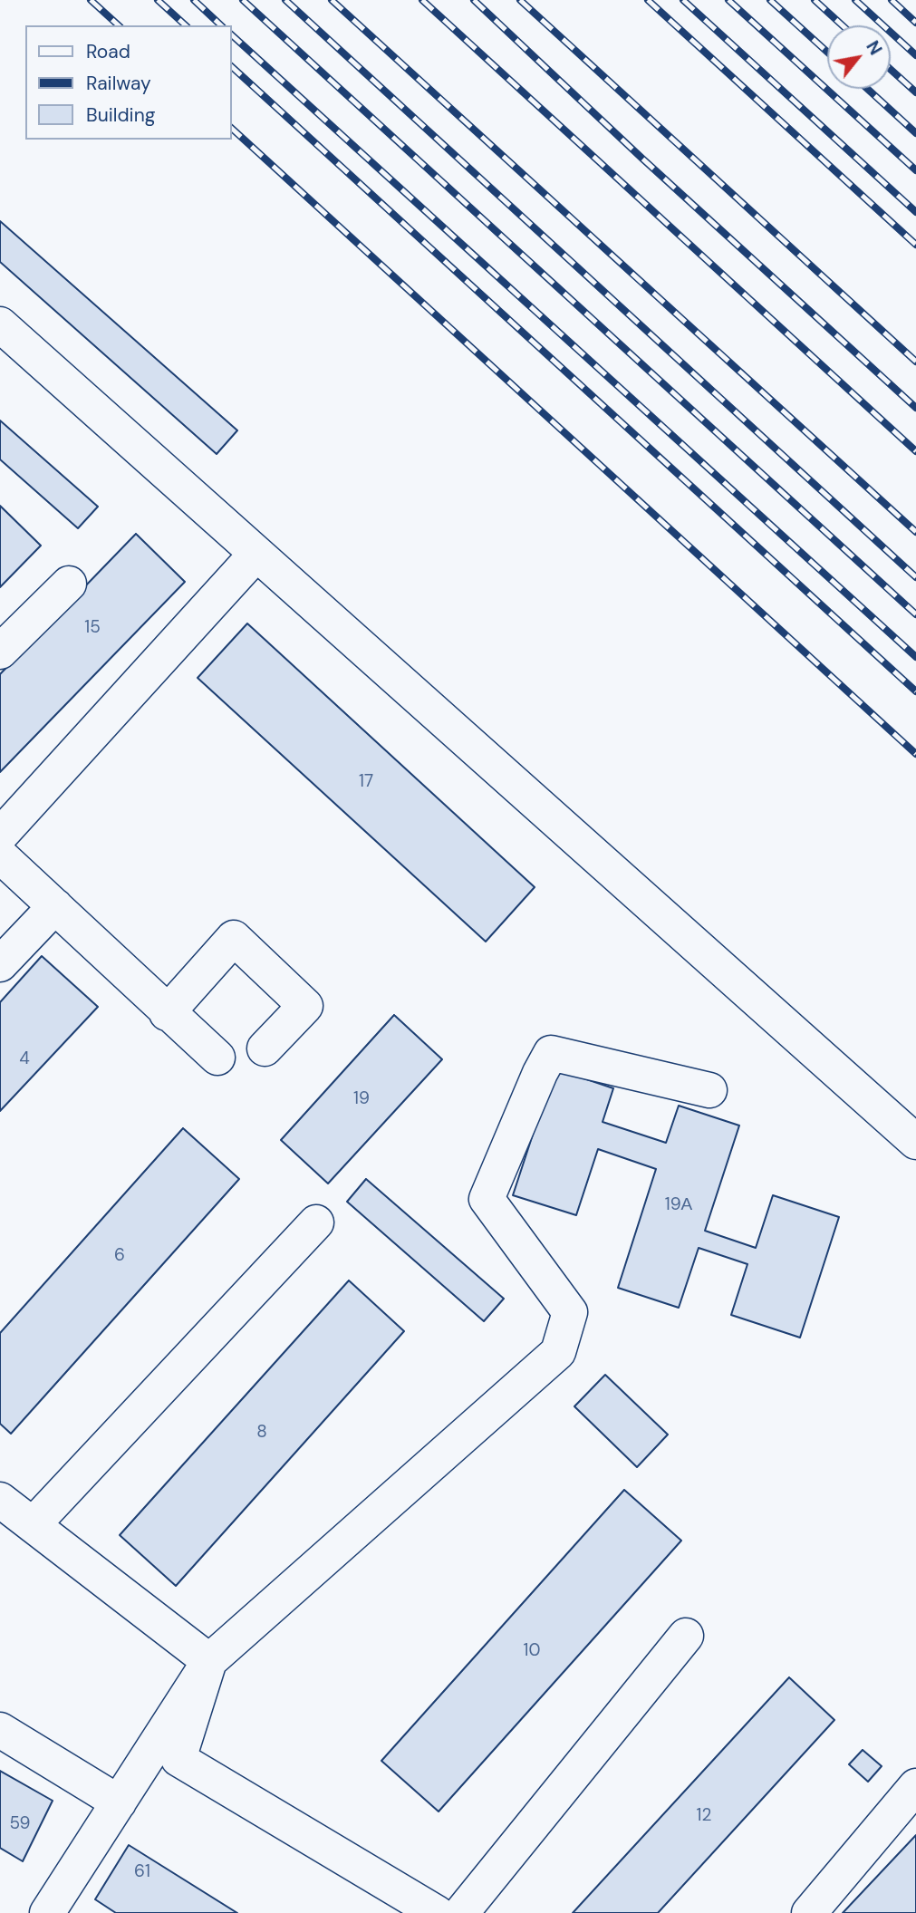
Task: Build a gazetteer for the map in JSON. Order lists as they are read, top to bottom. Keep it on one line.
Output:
{"house_numbers":["15","17","4","19","19А","6","8","10","12","59","61"],"legend":["Road","Railway","Building"],"north":"top right"}
